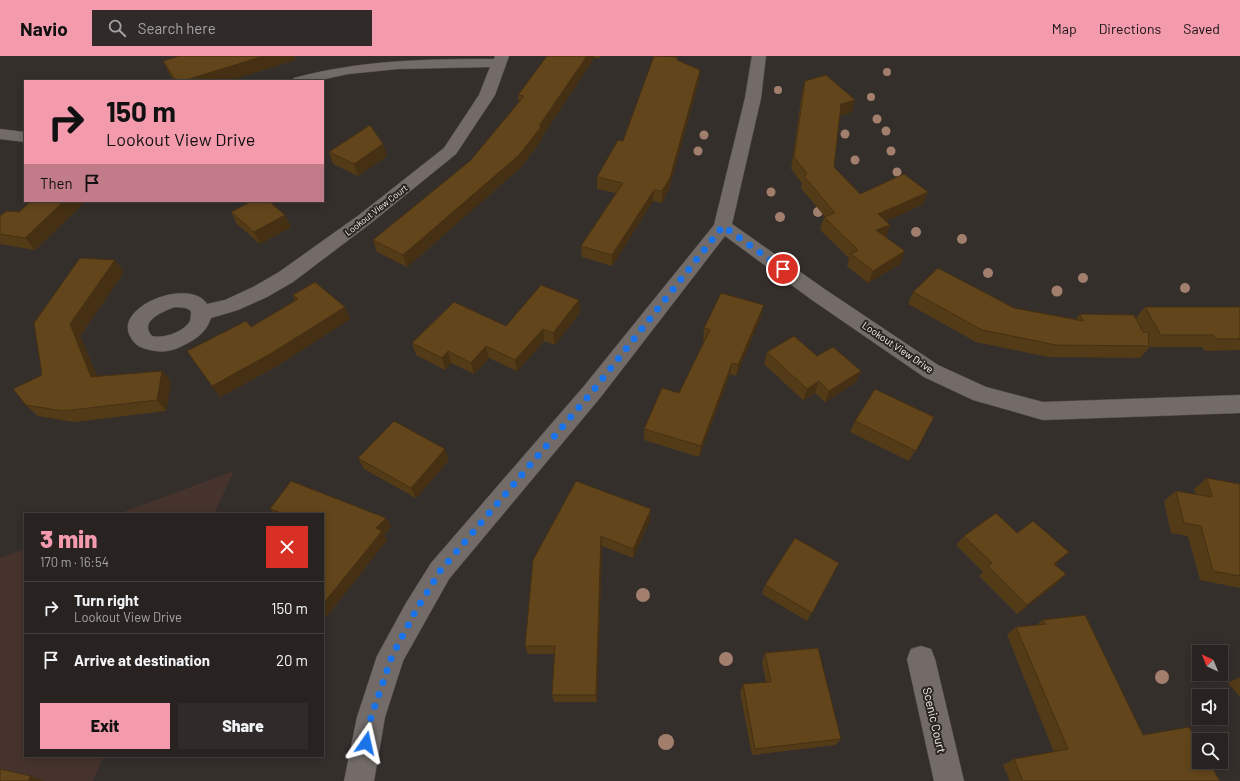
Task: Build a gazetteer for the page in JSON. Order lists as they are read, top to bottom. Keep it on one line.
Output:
{"streets":{"street":["Lookout View Court","Lookout View Drive","Scenic Court"]},"north":"top left","page":{"header":"Navio","search":"Search here","nav":["Map","Directions","Saved"],"turn":["150 m","Lookout View Drive"],"then":"Then","heading":["3 min","170 m · 16:54"],"list":[{"name":"Turn right","note":"Lookout View Drive","value":"150 m"},{"name":"Arrive at destination","value":"20 m"}],"buttons":["Exit","Share"]}}
